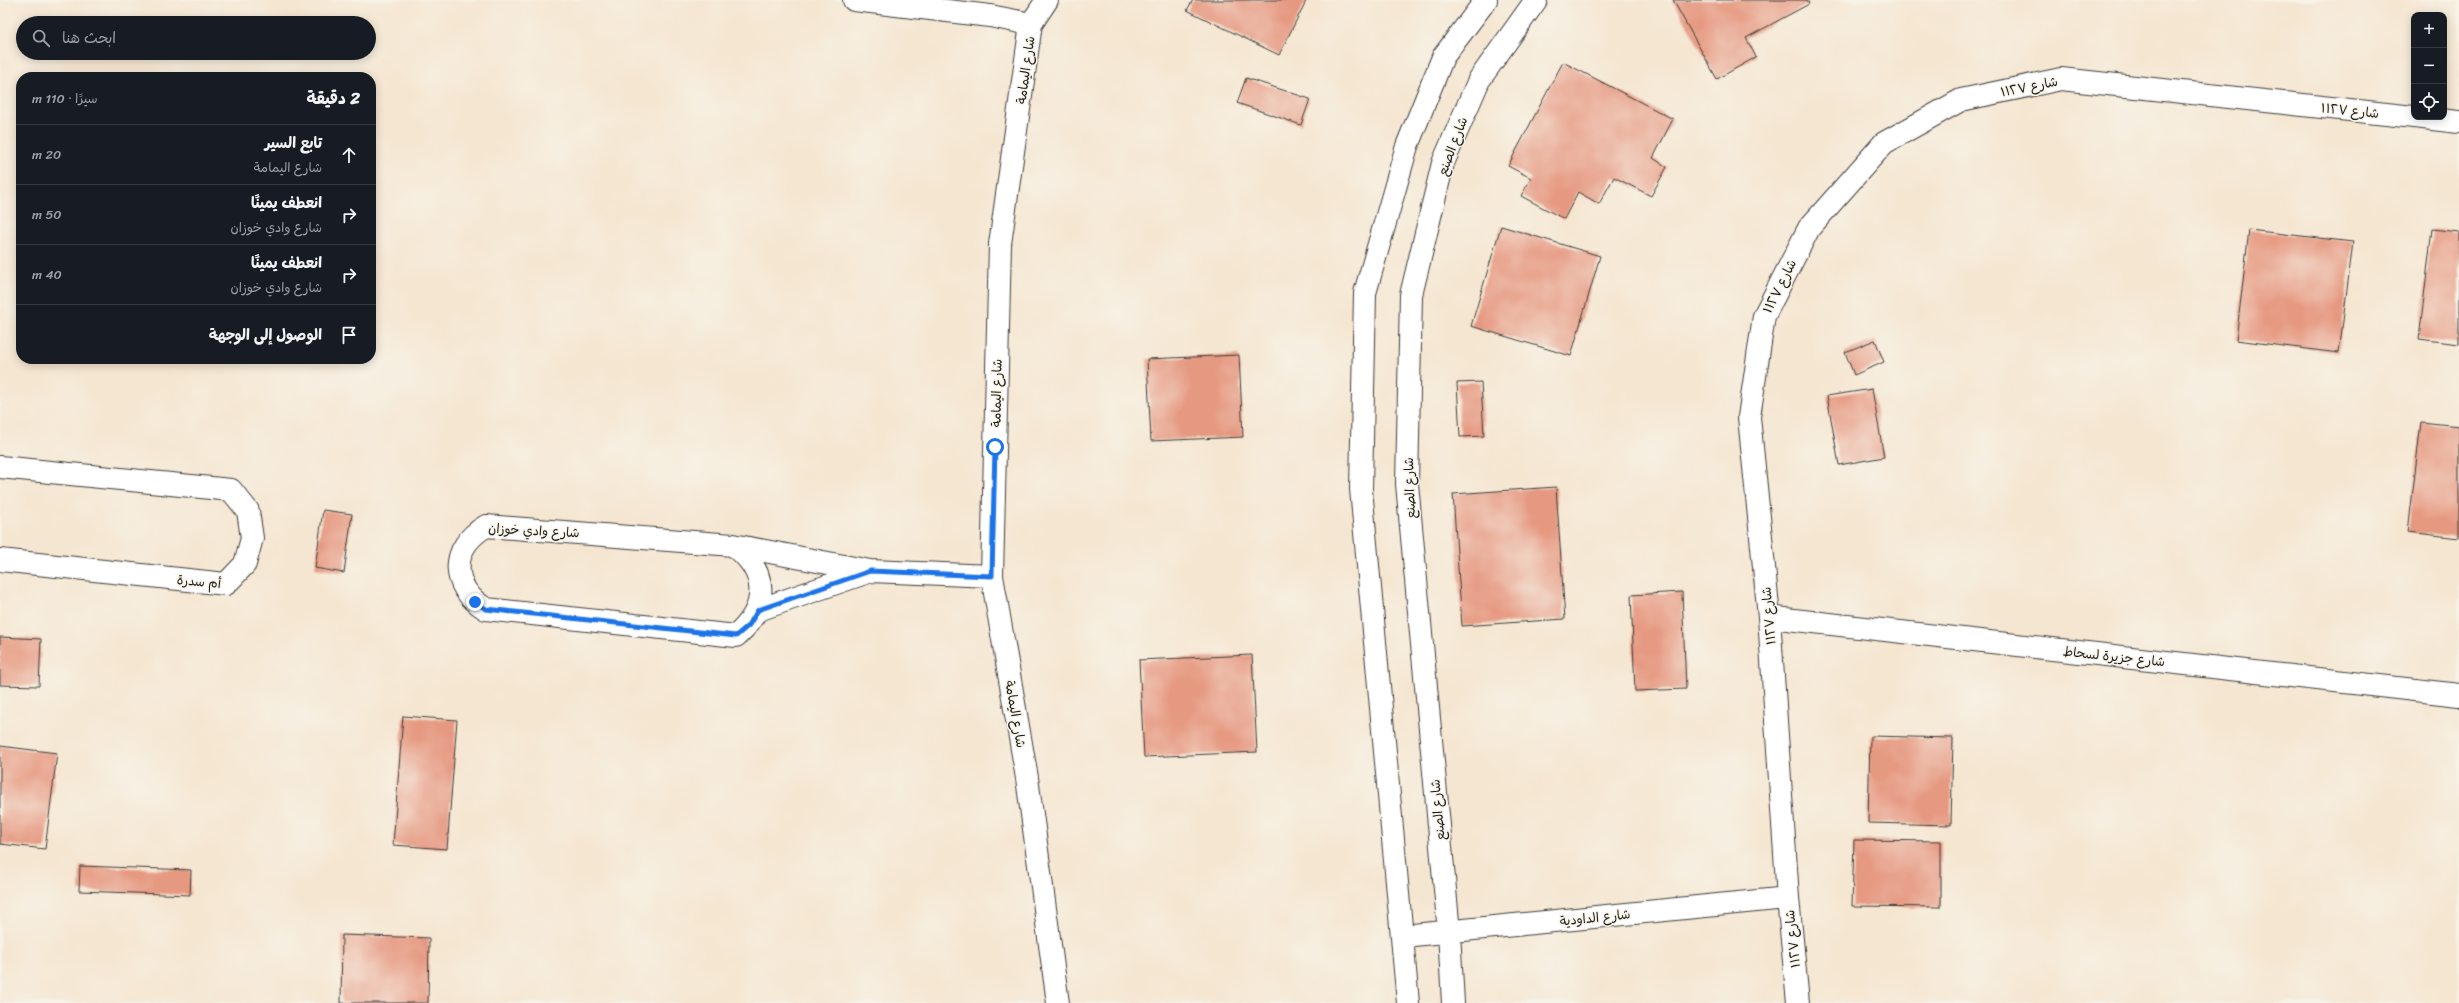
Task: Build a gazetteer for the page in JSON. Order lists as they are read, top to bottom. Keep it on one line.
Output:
{"streets":{"street":["شارع اليمامة","شارع ١١٢٧","شارع الصنع","شارع وادي خوزان","أم سدرة","شارع جزيرة لسحاط","شارع الداودية"]},"crossings":[["شارع اليمامة","شارع وادي خوزان"],["شارع ١١٢٧","شارع جزيرة لسحاط"],["شارع ١١٢٧","شارع الداودية"],["شارع الصنع","شارع الداودية"]],"page":{"map_buttons":["+","−"],"search":"ابحث هنا","heading":["2 دقيقة","سيرًا · 110 m"],"list":[["تابع السير","شارع اليمامة","20 m"],["انعطف يمينًا","شارع وادي خوزان","50 m"],["انعطف يمينًا","شارع وادي خوزان","40 m"],"الوصول إلى الوجهة"]}}
